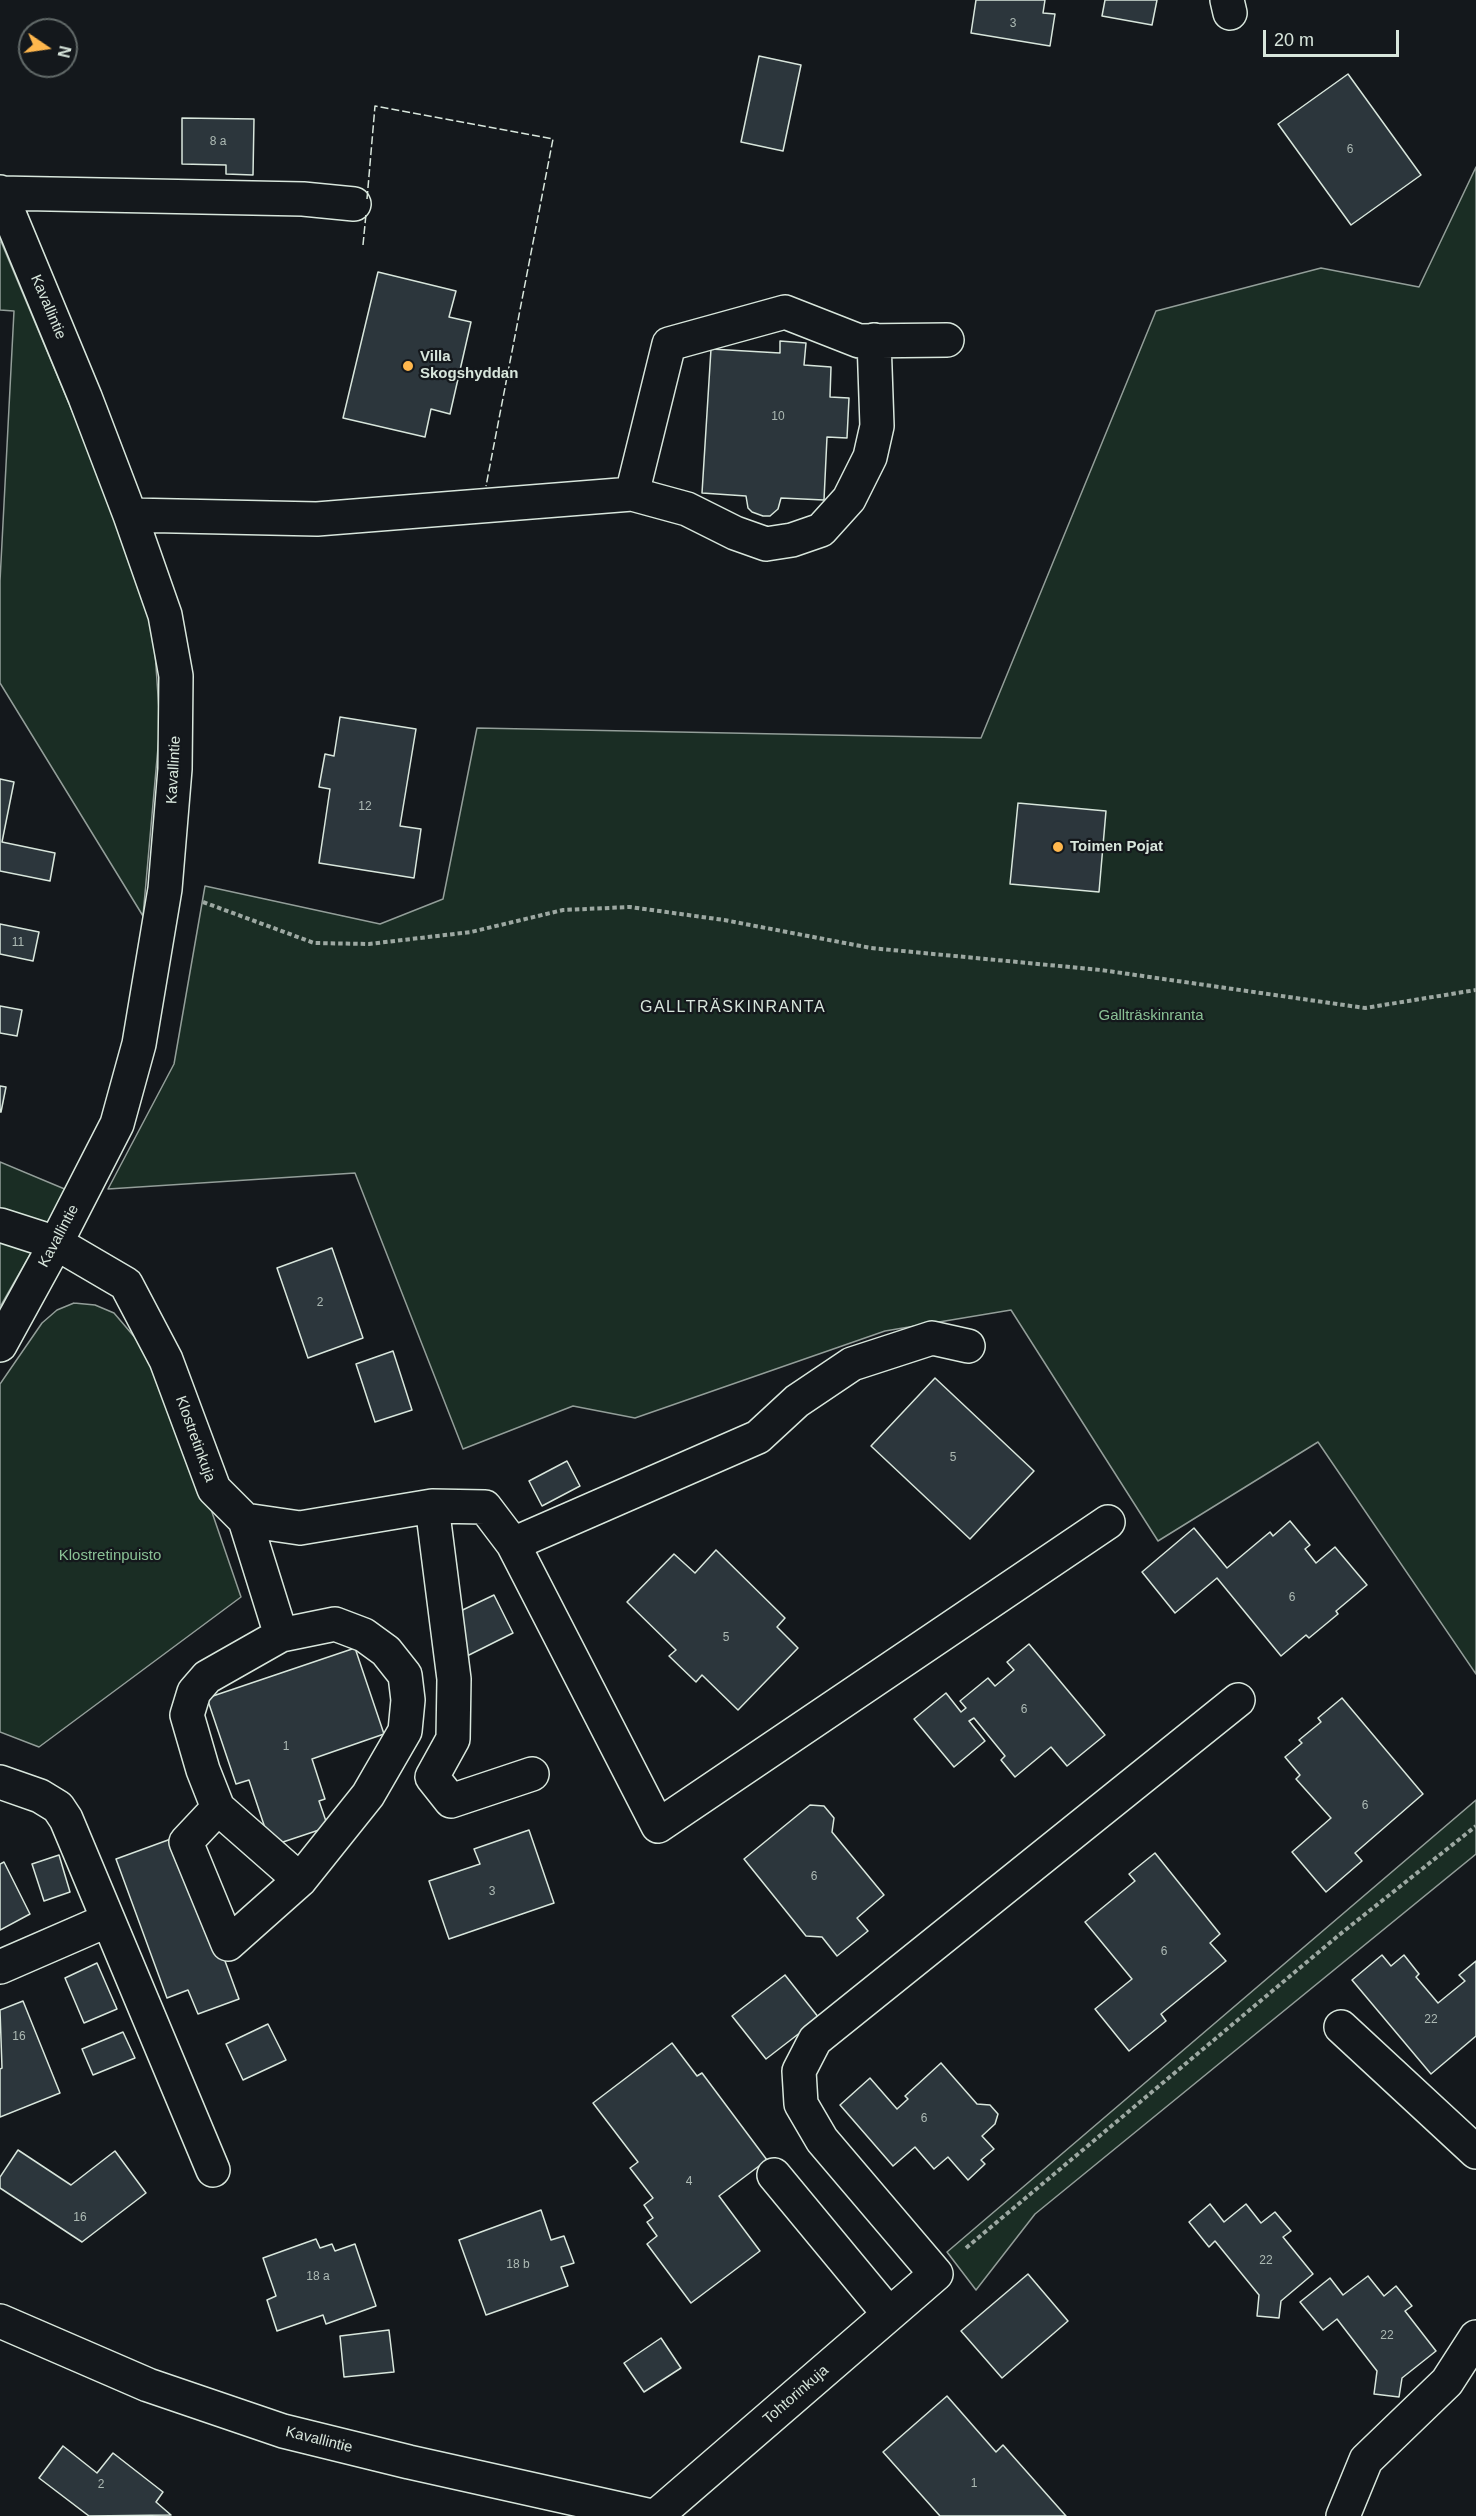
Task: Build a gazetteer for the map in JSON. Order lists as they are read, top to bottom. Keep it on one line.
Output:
{"streets":{"street":["Kavallintie","Klostretinkuja","Tohtorinkuja"]},"crossings":[["Kavallintie","Klostretinkuja"],["Kavallintie","Tohtorinkuja"]],"districts":["GALLTRÄSKINRANTA"],"parks":["Gallträskinranta","Klostretinpuisto"],"places":["Villa Skogshyddan","Toimen Pojat"],"house_numbers":["3","8 a","6","10","12","11","2","5","6","5","6","1","6","6","3","6","22","16","6","4","16","22","18 b","18 a","22","1","2"],"scale_bar":"20 m","north":"right"}
